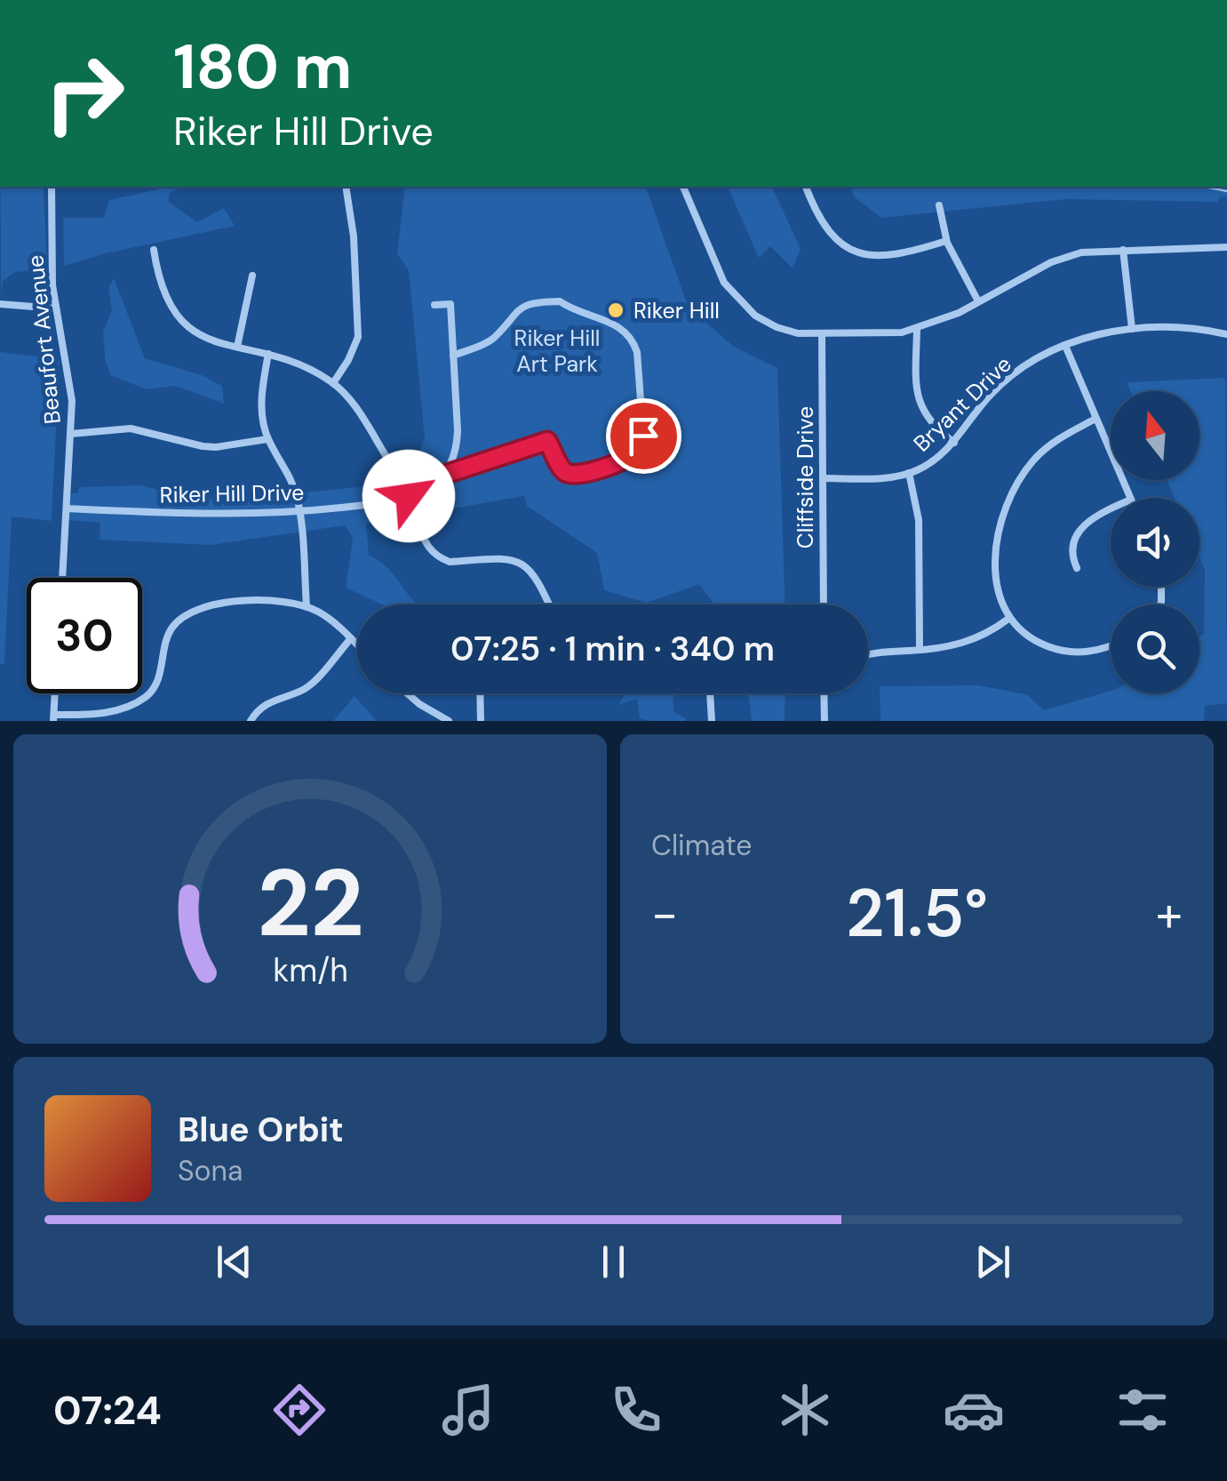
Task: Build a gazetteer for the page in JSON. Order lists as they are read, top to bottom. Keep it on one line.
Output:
{"streets":{"street":["Beaufort Avenue","Bryant Drive","Cliffside Drive","Riker Hill Drive"]},"crossings":[["Beaufort Avenue","Riker Hill Drive"],["Bryant Drive","Cliffside Drive"]],"parks":["Riker Hill Art Park"],"places":["Riker Hill"],"north":"top","page":{"turn":["180 m","Riker Hill Drive"],"limit":"30","trip":"07:25 · 1 min · 340 m","tile":"Climate","heat":["−","21.5°","+"],"song":["Blue Orbit","Sona"],"tabs":"07:24","gauge":["22","km/h"]}}
